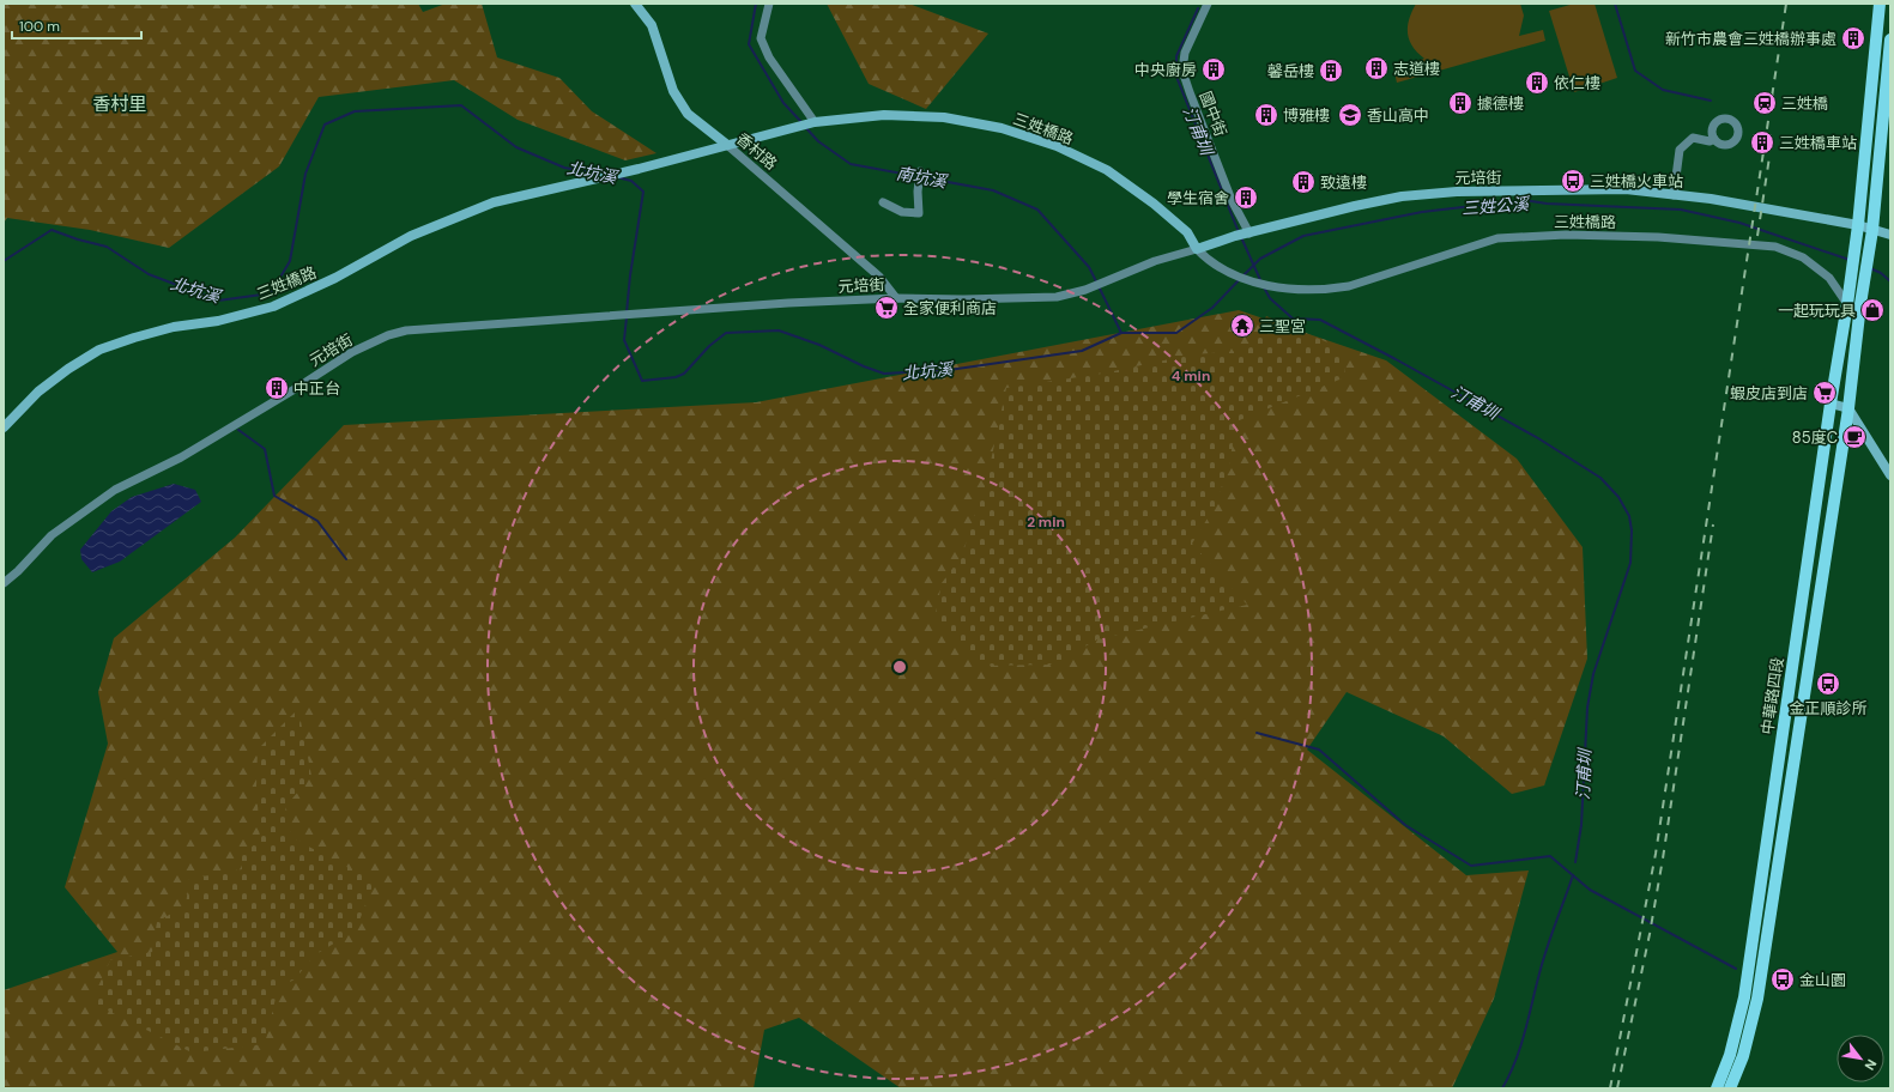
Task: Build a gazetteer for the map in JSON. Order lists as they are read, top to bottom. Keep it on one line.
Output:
{"streets":{"main road":["中華路四段"],"street":["國中街","三姓橋路","香村路","元培街"]},"crossings":[["國中街","元培街"],["三姓橋路","香村路"],["三姓橋路","元培街"],["三姓橋路","中華路四段"],["香村路","元培街"],["元培街","中華路四段"]],"districts":["香村里"],"water":["汀甫圳","北坑溪","南坑溪","三姓公溪"],"places":{"building":["新竹市農會三姓橋辦事處","志道樓","中央廚房","馨岳樓","依仁樓","據德樓","博雅樓","三姓橋車站","致遠樓","學生宿舍","中正台"],"station":["三姓橋"],"school or university":["香山高中"],"bus stop":["三姓橋火車站","金正順診所","金山園"],"supermarket":["全家便利商店","蝦皮店到店"],"shop":["一起玩玩具"],"temple":["三聖宮"],"cafe":["85度C"]},"scale_bar":"100 m","north":"bottom right","rings":["4 min","2 min"]}
